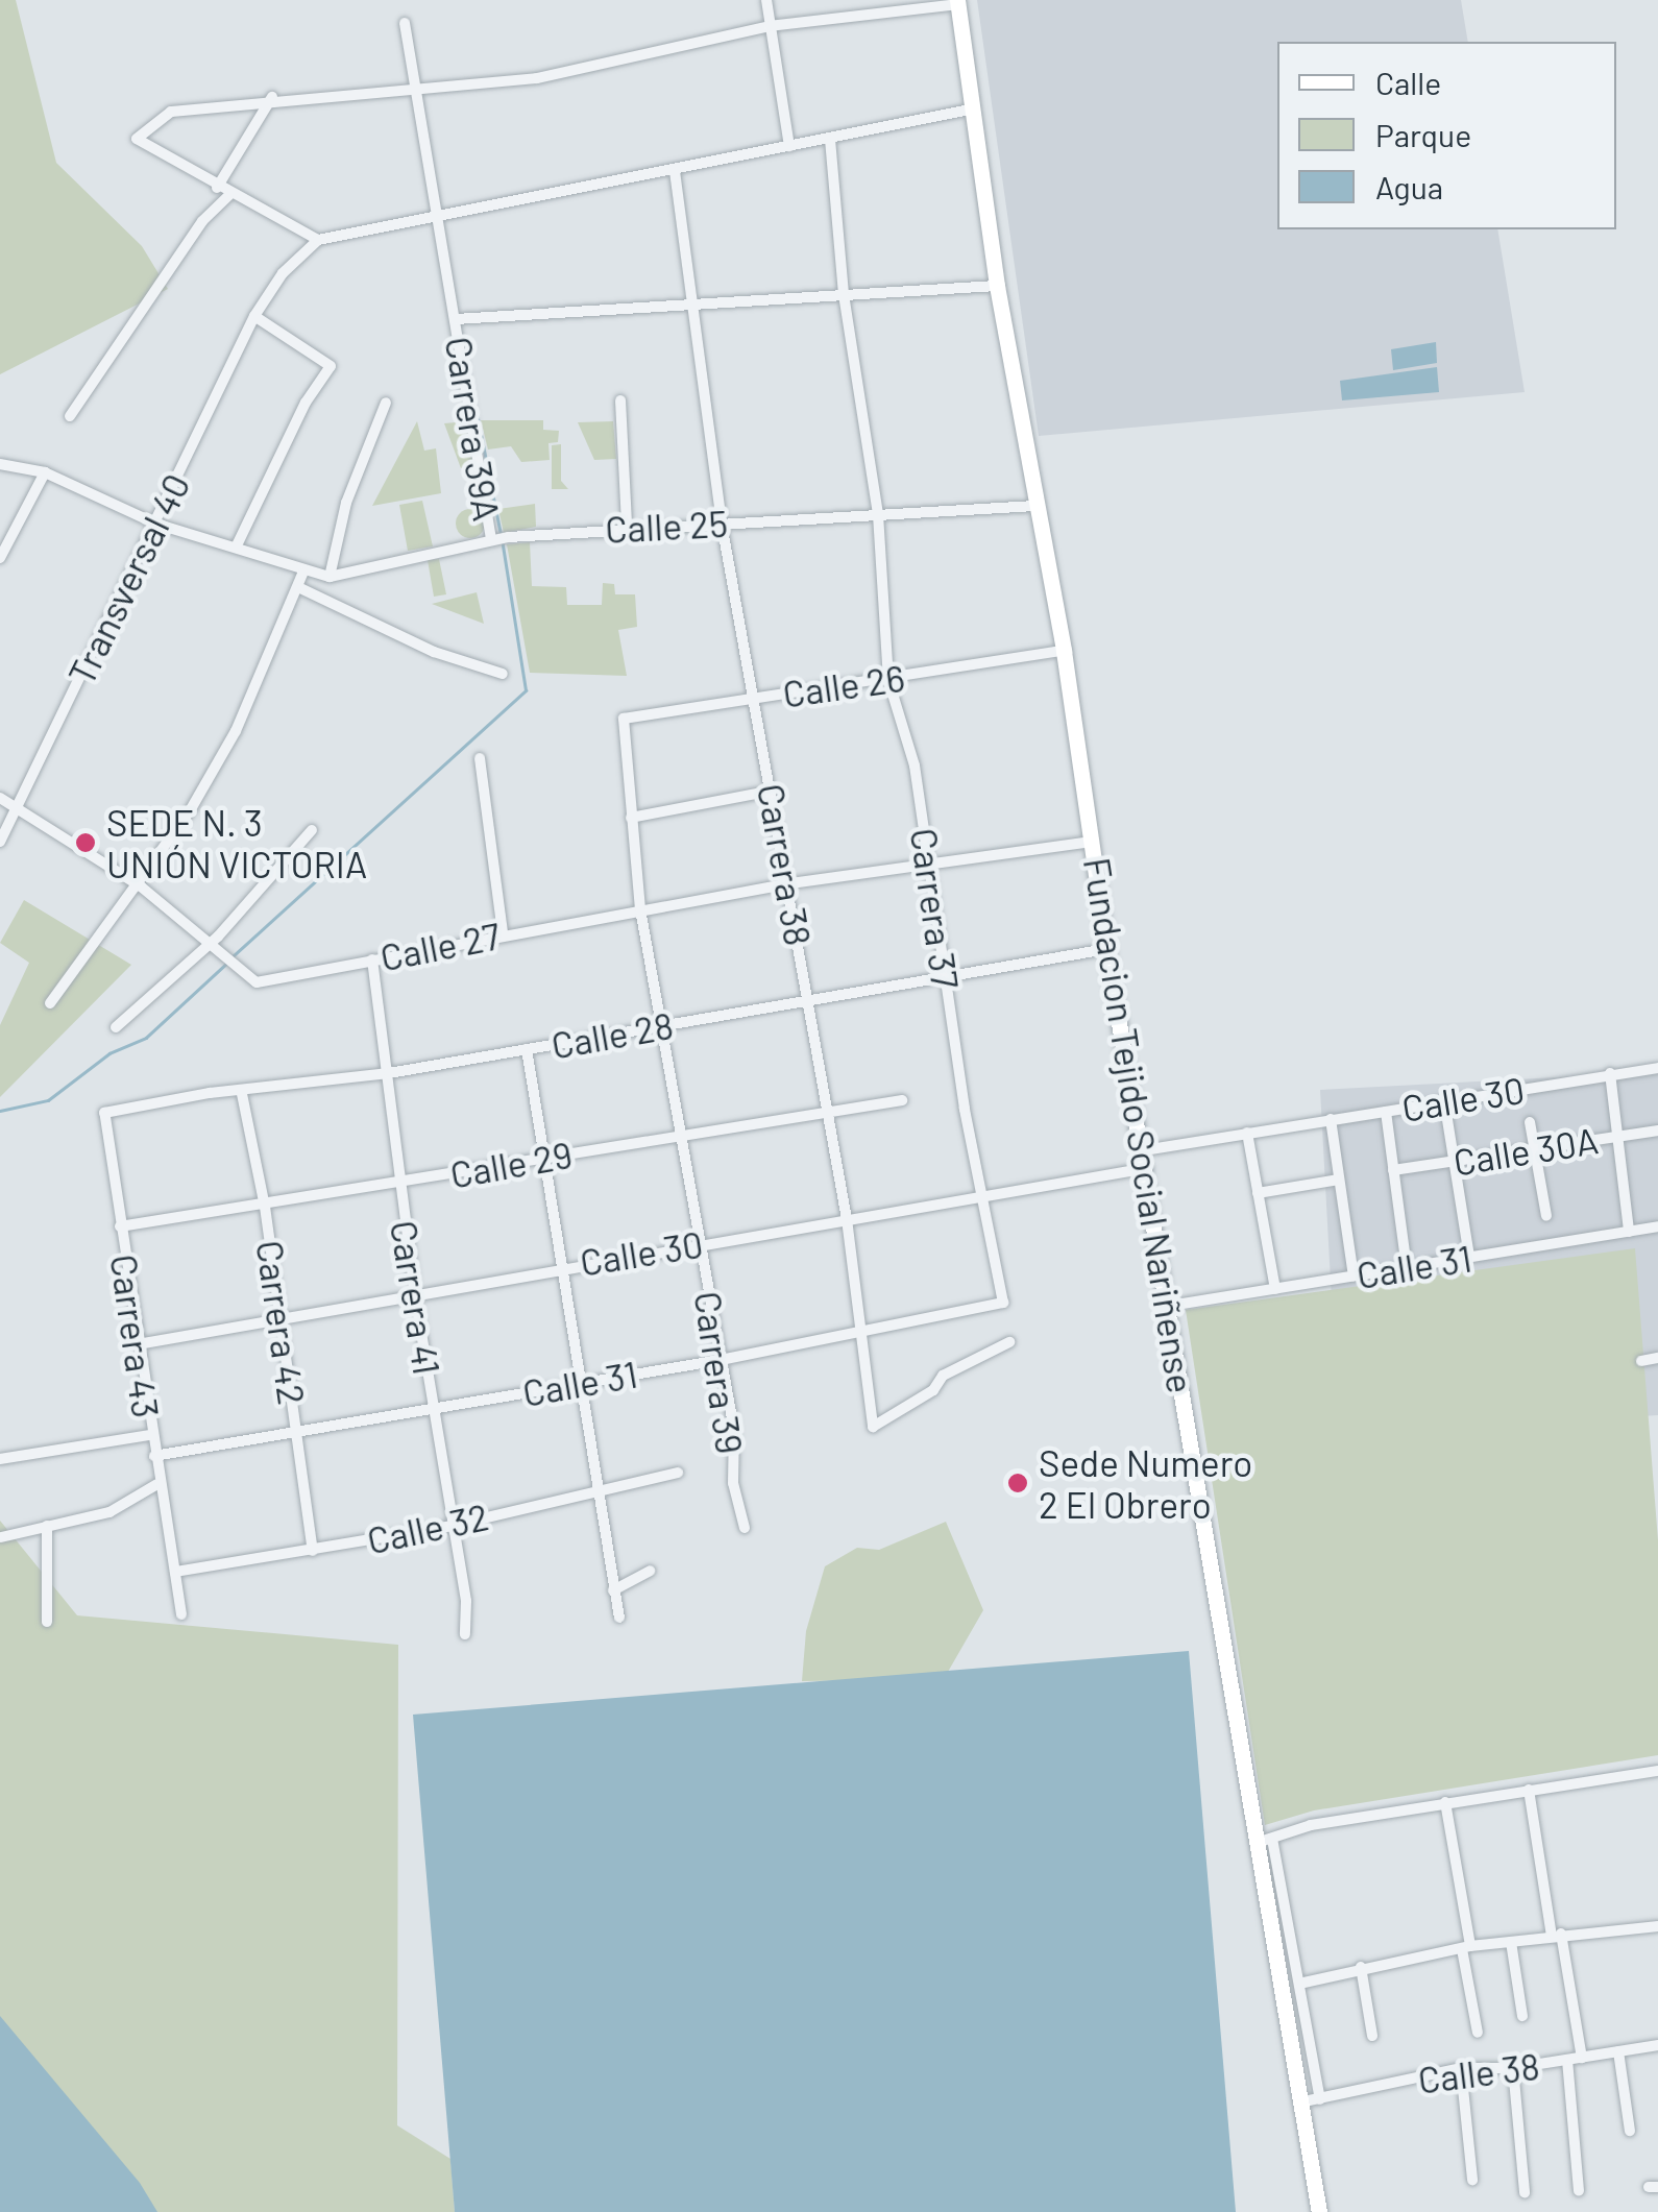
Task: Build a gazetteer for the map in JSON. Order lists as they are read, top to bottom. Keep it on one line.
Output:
{"streets":{"main road":["Fundacion Tejido Social Nariñense"],"street":["Carrera 39A","Calle 25","Transversal 40","Calle 26","Carrera 38","Carrera 37","Calle 27","Calle 28","Calle 30","Calle 30A","Calle 29","Calle 31","Carrera 41","Carrera 42","Carrera 43","Carrera 39","Calle 32","Calle 38"]},"crossings":[["Carrera 39A","Calle 25"],["Calle 25","Transversal 40"],["Calle 25","Carrera 38"],["Calle 25","Carrera 37"],["Calle 25","Fundacion Tejido Social Nariñense"],["Calle 26","Carrera 38"],["Calle 26","Carrera 37"],["Calle 26","Fundacion Tejido Social Nariñense"],["Calle 26","Carrera 39"],["Carrera 38","Calle 28"],["Carrera 38","Calle 30"],["Carrera 38","Calle 29"],["Carrera 38","Calle 31"],["Carrera 37","Calle 28"],["Carrera 37","Calle 30"],["Carrera 37","Calle 31"],["Calle 27","Carrera 41"],["Calle 27","Carrera 39"],["Calle 28","Fundacion Tejido Social Nariñense"],["Calle 28","Carrera 41"],["Calle 28","Carrera 42"],["Calle 28","Carrera 43"],["Calle 28","Carrera 39"],["Calle 30","Fundacion Tejido Social Nariñense"],["Calle 30","Carrera 41"],["Calle 30","Carrera 42"],["Calle 30","Carrera 43"],["Calle 30","Carrera 39"],["Fundacion Tejido Social Nariñense","Calle 31"],["Fundacion Tejido Social Nariñense","Calle 38"],["Calle 29","Carrera 41"],["Calle 29","Carrera 42"],["Calle 29","Carrera 43"],["Calle 29","Carrera 39"],["Calle 31","Carrera 41"],["Calle 31","Carrera 42"],["Calle 31","Carrera 43"],["Calle 31","Carrera 39"],["Carrera 41","Calle 32"],["Carrera 42","Calle 32"],["Carrera 43","Calle 32"]],"places":["SEDE N. 3 UNIÓN VICTORIA","Sede Numero 2 El Obrero"],"legend":["Calle","Parque","Agua"]}
